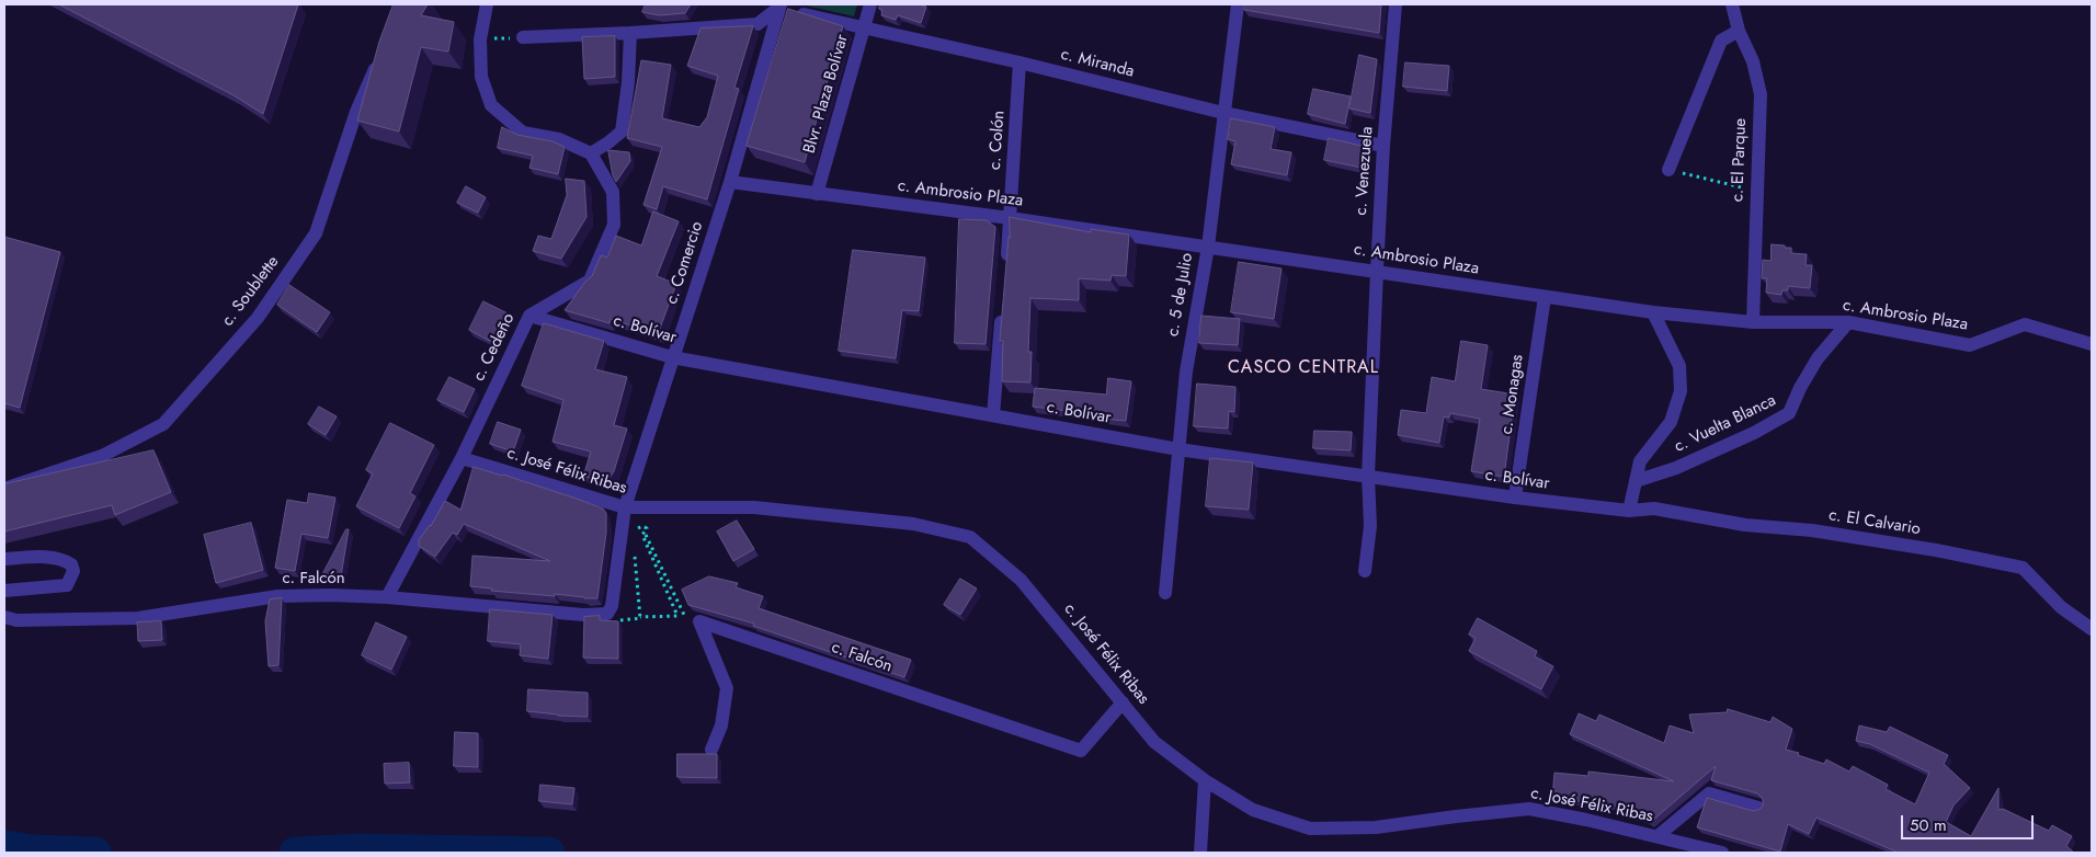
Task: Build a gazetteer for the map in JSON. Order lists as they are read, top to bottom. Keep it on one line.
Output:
{"streets":{"street":["c. Miranda","Blvr. Plaza Bolívar","c. Colón","c. El Parque","c. Venezuela","c. Ambrosio Plaza","c. Comercio","c. Soublette","c. 5 de Julio","c. Bolívar","c. Cedeño","c. Monagas","c. Vuelta Blanca","c. José Félix Ribas","c. El Calvario","c. Falcón"]},"crossings":[["c. Miranda","Blvr. Plaza Bolívar"],["c. Miranda","c. Colón"],["c. Miranda","c. Venezuela"],["c. Miranda","c. 5 de Julio"],["Blvr. Plaza Bolívar","c. Ambrosio Plaza"],["c. Colón","c. Ambrosio Plaza"],["c. El Parque","c. Ambrosio Plaza"],["c. Venezuela","c. Ambrosio Plaza"],["c. Venezuela","c. Bolívar"],["c. Ambrosio Plaza","c. Comercio"],["c. Ambrosio Plaza","c. 5 de Julio"],["c. Ambrosio Plaza","c. Monagas"],["c. Ambrosio Plaza","c. Vuelta Blanca"],["c. Comercio","c. Bolívar"],["c. Comercio","c. José Félix Ribas"],["c. Comercio","c. Falcón"],["c. 5 de Julio","c. Bolívar"],["c. Bolívar","c. Cedeño"],["c. Bolívar","c. Monagas"],["c. Bolívar","c. El Calvario"],["c. Cedeño","c. José Félix Ribas"],["c. Cedeño","c. Falcón"],["c. José Félix Ribas","c. Falcón"]],"districts":["CASCO CENTRAL"],"scale_bar":"50 m"}
